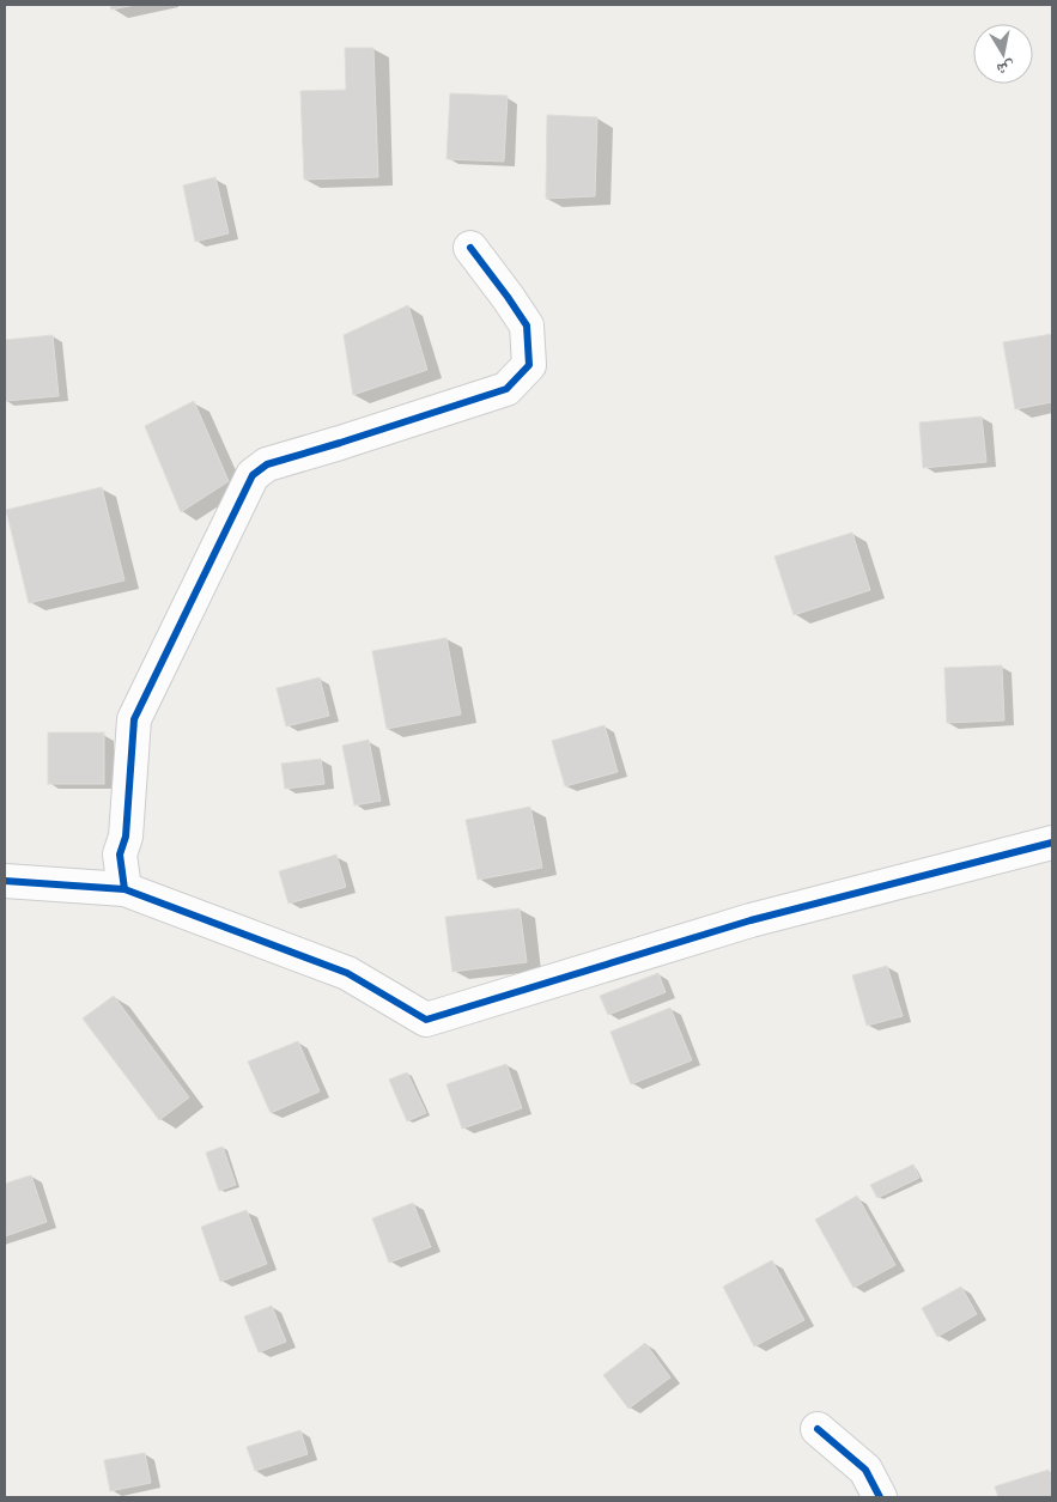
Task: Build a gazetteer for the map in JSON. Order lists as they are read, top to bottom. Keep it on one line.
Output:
{"north":"bottom"}
